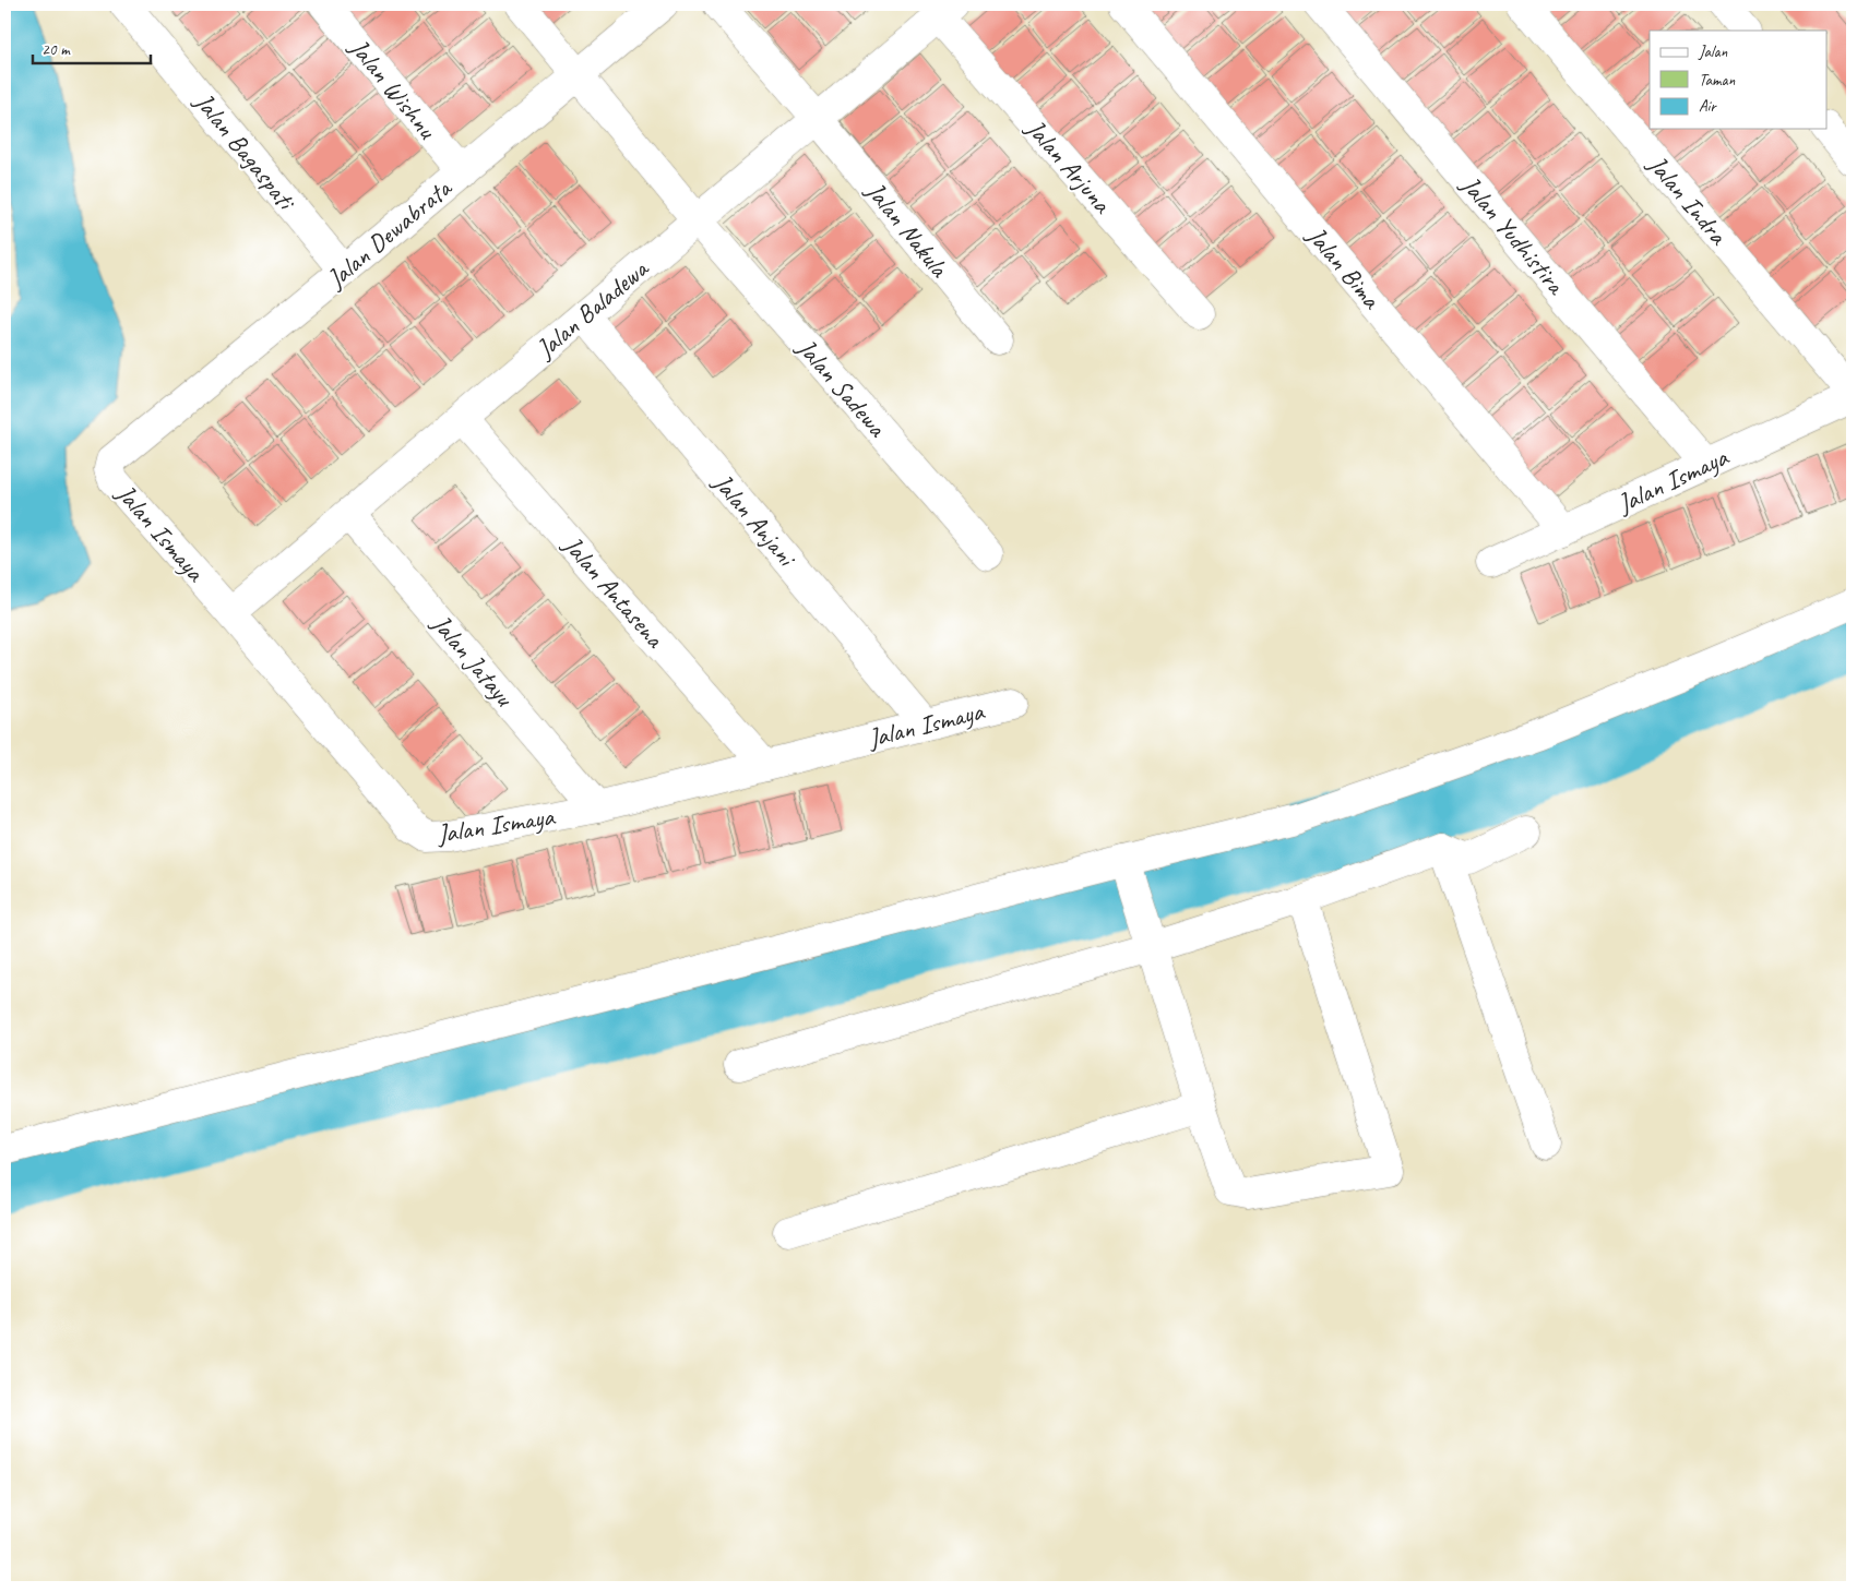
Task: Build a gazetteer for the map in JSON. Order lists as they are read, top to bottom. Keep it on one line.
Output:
{"streets":{"street":["Jalan Wishnu","Jalan Bagaspati","Jalan Arjuna","Jalan Indra","Jalan Nakula","Jalan Dewabrata","Jalan Yudhistira","Jalan Bima","Jalan Baladewa","Jalan Sadewa","Jalan Ismaya","Jalan Anjani","Jalan Antasena","Jalan Jatayu"]},"crossings":[["Jalan Wishnu","Jalan Dewabrata"],["Jalan Bagaspati","Jalan Dewabrata"],["Jalan Arjuna","Jalan Baladewa"],["Jalan Indra","Jalan Ismaya"],["Jalan Nakula","Jalan Baladewa"],["Jalan Dewabrata","Jalan Sadewa"],["Jalan Dewabrata","Jalan Ismaya"],["Jalan Yudhistira","Jalan Ismaya"],["Jalan Bima","Jalan Ismaya"],["Jalan Baladewa","Jalan Sadewa"],["Jalan Baladewa","Jalan Ismaya"],["Jalan Baladewa","Jalan Anjani"],["Jalan Baladewa","Jalan Antasena"],["Jalan Baladewa","Jalan Jatayu"],["Jalan Ismaya","Jalan Anjani"],["Jalan Ismaya","Jalan Antasena"],["Jalan Ismaya","Jalan Jatayu"]],"legend":["Jalan","Taman","Air"],"scale_bar":"20 m"}
